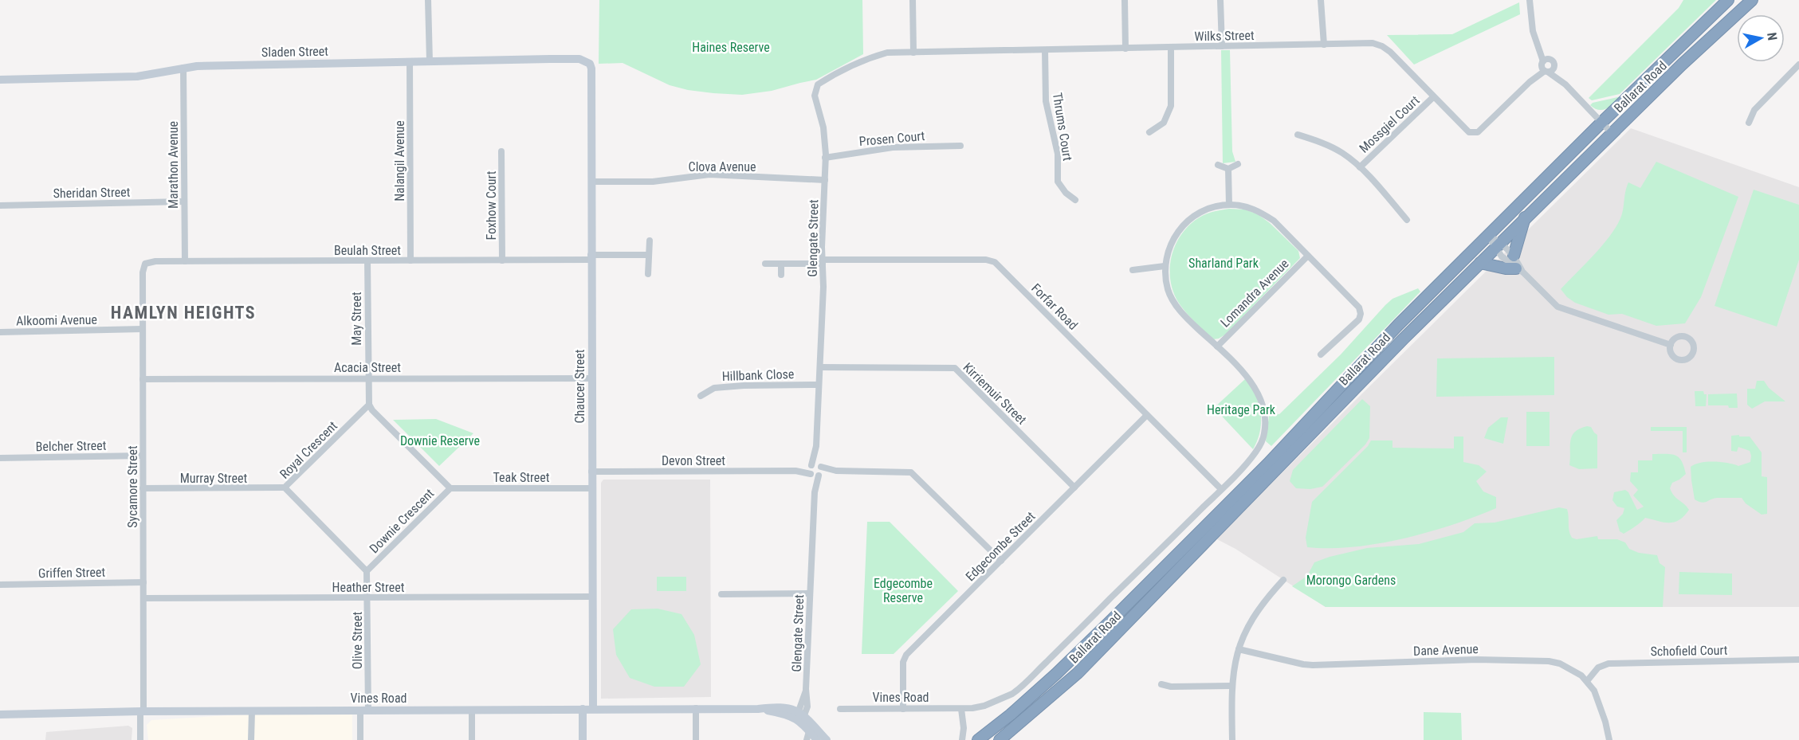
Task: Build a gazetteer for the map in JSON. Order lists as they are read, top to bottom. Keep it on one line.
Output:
{"streets":{"highway":["Ballarat Road"],"street":["Wilks Street","Sladen Street","Mossgiel Court","Thrums Court","Prosen Court","Nalangil Avenue","Marathon Avenue","Clova Avenue","Sheridan Street","Foxhow Court","Glengate Street","Beulah Street","Lomandra Avenue","Forfar Road","May Street","Alkoomi Avenue","Acacia Street","Hillbank Close","Chaucer Street","Kirriemuir Street","Belcher Street","Royal Crescent","Devon Street","Teak Street","Murray Street","Sycamore Street","Downie Crescent","Edgecombe Street","Griffen Street","Heather Street","Olive Street","Dane Avenue","Schofield Court","Vines Road"]},"crossings":[["Wilks Street","Mossgiel Court"],["Wilks Street","Thrums Court"],["Wilks Street","Glengate Street"],["Sladen Street","Nalangil Avenue"],["Sladen Street","Marathon Avenue"],["Sladen Street","Chaucer Street"],["Ballarat Road","Lomandra Avenue"],["Ballarat Road","Forfar Road"],["Ballarat Road","Vines Road"],["Prosen Court","Glengate Street"],["Nalangil Avenue","Beulah Street"],["Marathon Avenue","Sheridan Street"],["Marathon Avenue","Beulah Street"],["Clova Avenue","Glengate Street"],["Clova Avenue","Chaucer Street"],["Foxhow Court","Beulah Street"],["Glengate Street","Forfar Road"],["Glengate Street","Hillbank Close"],["Glengate Street","Kirriemuir Street"],["Glengate Street","Devon Street"],["Glengate Street","Vines Road"],["Beulah Street","May Street"],["Beulah Street","Chaucer Street"],["Beulah Street","Sycamore Street"],["Forfar Road","Edgecombe Street"],["May Street","Acacia Street"],["May Street","Royal Crescent"],["May Street","Downie Crescent"],["Alkoomi Avenue","Sycamore Street"],["Acacia Street","Chaucer Street"],["Acacia Street","Sycamore Street"],["Chaucer Street","Devon Street"],["Chaucer Street","Teak Street"],["Chaucer Street","Heather Street"],["Chaucer Street","Vines Road"],["Kirriemuir Street","Edgecombe Street"],["Belcher Street","Sycamore Street"],["Royal Crescent","Murray Street"],["Royal Crescent","Downie Crescent"],["Royal Crescent","Olive Street"],["Teak Street","Downie Crescent"],["Murray Street","Sycamore Street"],["Sycamore Street","Griffen Street"],["Sycamore Street","Heather Street"],["Sycamore Street","Vines Road"],["Downie Crescent","Olive Street"],["Edgecombe Street","Vines Road"],["Heather Street","Olive Street"],["Olive Street","Vines Road"],["Dane Avenue","Schofield Court"]],"districts":["HAMLYN HEIGHTS"],"parks":["Haines Reserve","Sharland Park","Heritage Park","Downie Reserve","Morongo Gardens","Edgecombe Reserve"],"north":"right"}
